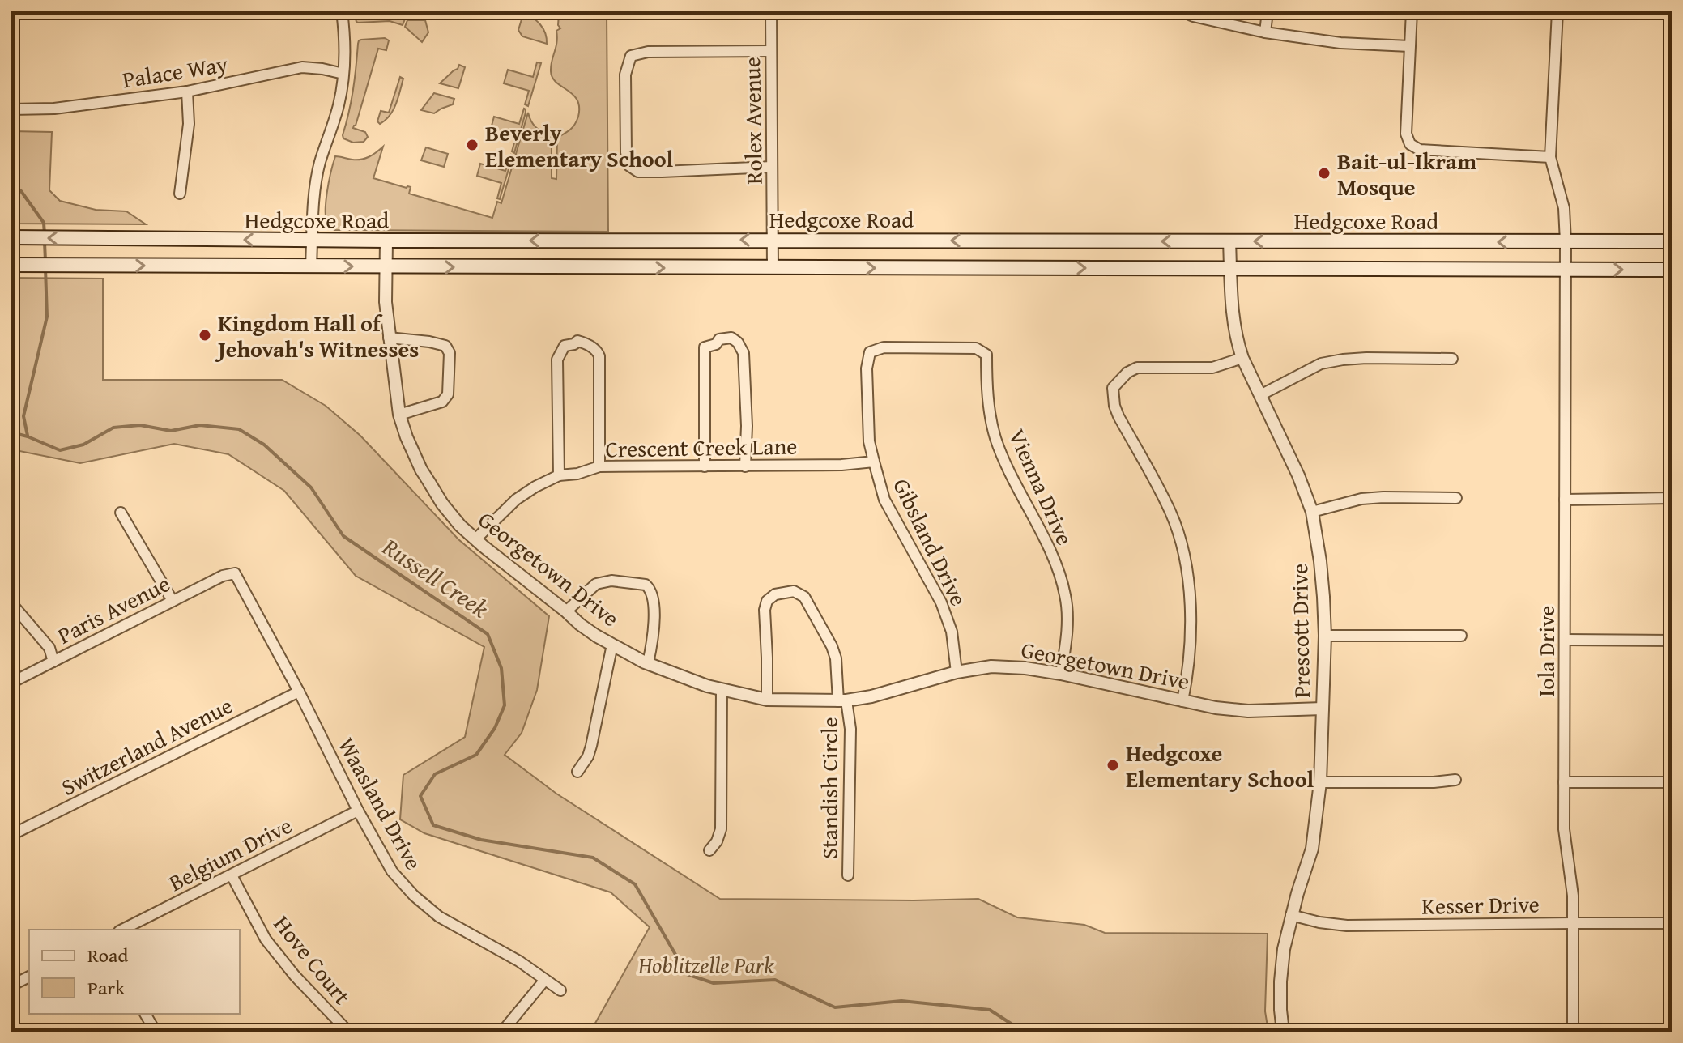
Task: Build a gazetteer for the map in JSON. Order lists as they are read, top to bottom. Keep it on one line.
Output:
{"streets":{"main road":["Hedgcoxe Road"],"street":["Palace Way","Rolex Avenue","Crescent Creek Lane","Vienna Drive","Gibsland Drive","Georgetown Drive","Paris Avenue","Prescott Drive","Iola Drive","Switzerland Avenue","Standish Circle","Waasland Drive","Belgium Drive","Kesser Drive","Hove Court"]},"crossings":[["Rolex Avenue","Hedgcoxe Road"],["Hedgcoxe Road","Georgetown Drive"],["Hedgcoxe Road","Prescott Drive"],["Hedgcoxe Road","Iola Drive"],["Crescent Creek Lane","Gibsland Drive"],["Crescent Creek Lane","Georgetown Drive"],["Vienna Drive","Gibsland Drive"],["Vienna Drive","Georgetown Drive"],["Gibsland Drive","Georgetown Drive"],["Georgetown Drive","Prescott Drive"],["Georgetown Drive","Standish Circle"],["Paris Avenue","Waasland Drive"],["Prescott Drive","Kesser Drive"],["Iola Drive","Kesser Drive"],["Switzerland Avenue","Waasland Drive"],["Waasland Drive","Belgium Drive"],["Belgium Drive","Hove Court"]],"water":["Russell Creek"],"parks":["Hoblitzelle Park"],"places":["Beverly Elementary School","Bait-ul-Ikram Mosque","Kingdom Hall of Jehovah's Witnesses","Hedgcoxe Elementary School"],"legend":["Road","Park"]}
